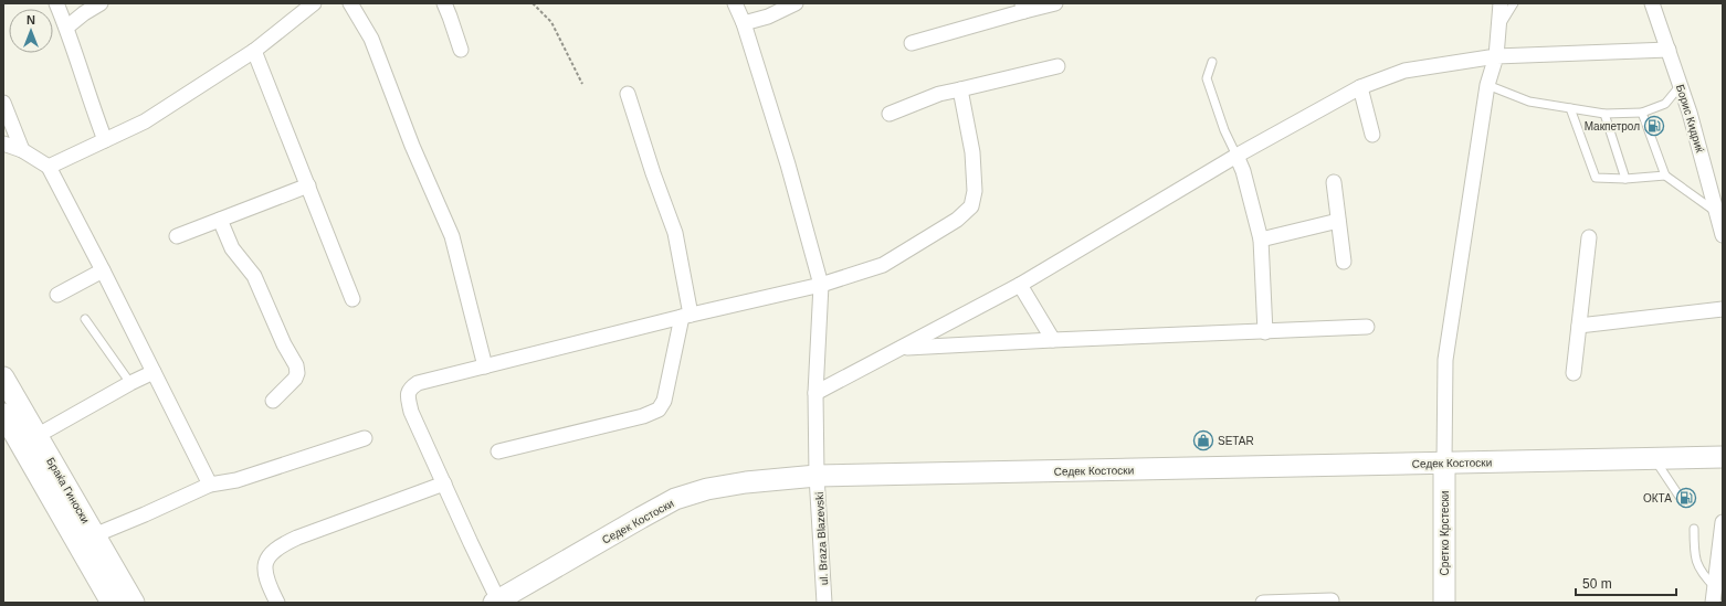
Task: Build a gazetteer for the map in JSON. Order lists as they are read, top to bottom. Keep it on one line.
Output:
{"streets":{"main road":["Седек Костоски","Браќа Гиноски","Сретко Крстески"],"street":["Борис Кидриќ","ul. Braza Blazevski"]},"crossings":[["Седек Костоски","Сретко Крстески"],["Седек Костоски","ul. Braza Blazevski"]],"places":{"fuel station":["Макпетрол","ОКТА"],"shop":["SETAR"]},"scale_bar":"50 m","north":"top"}
